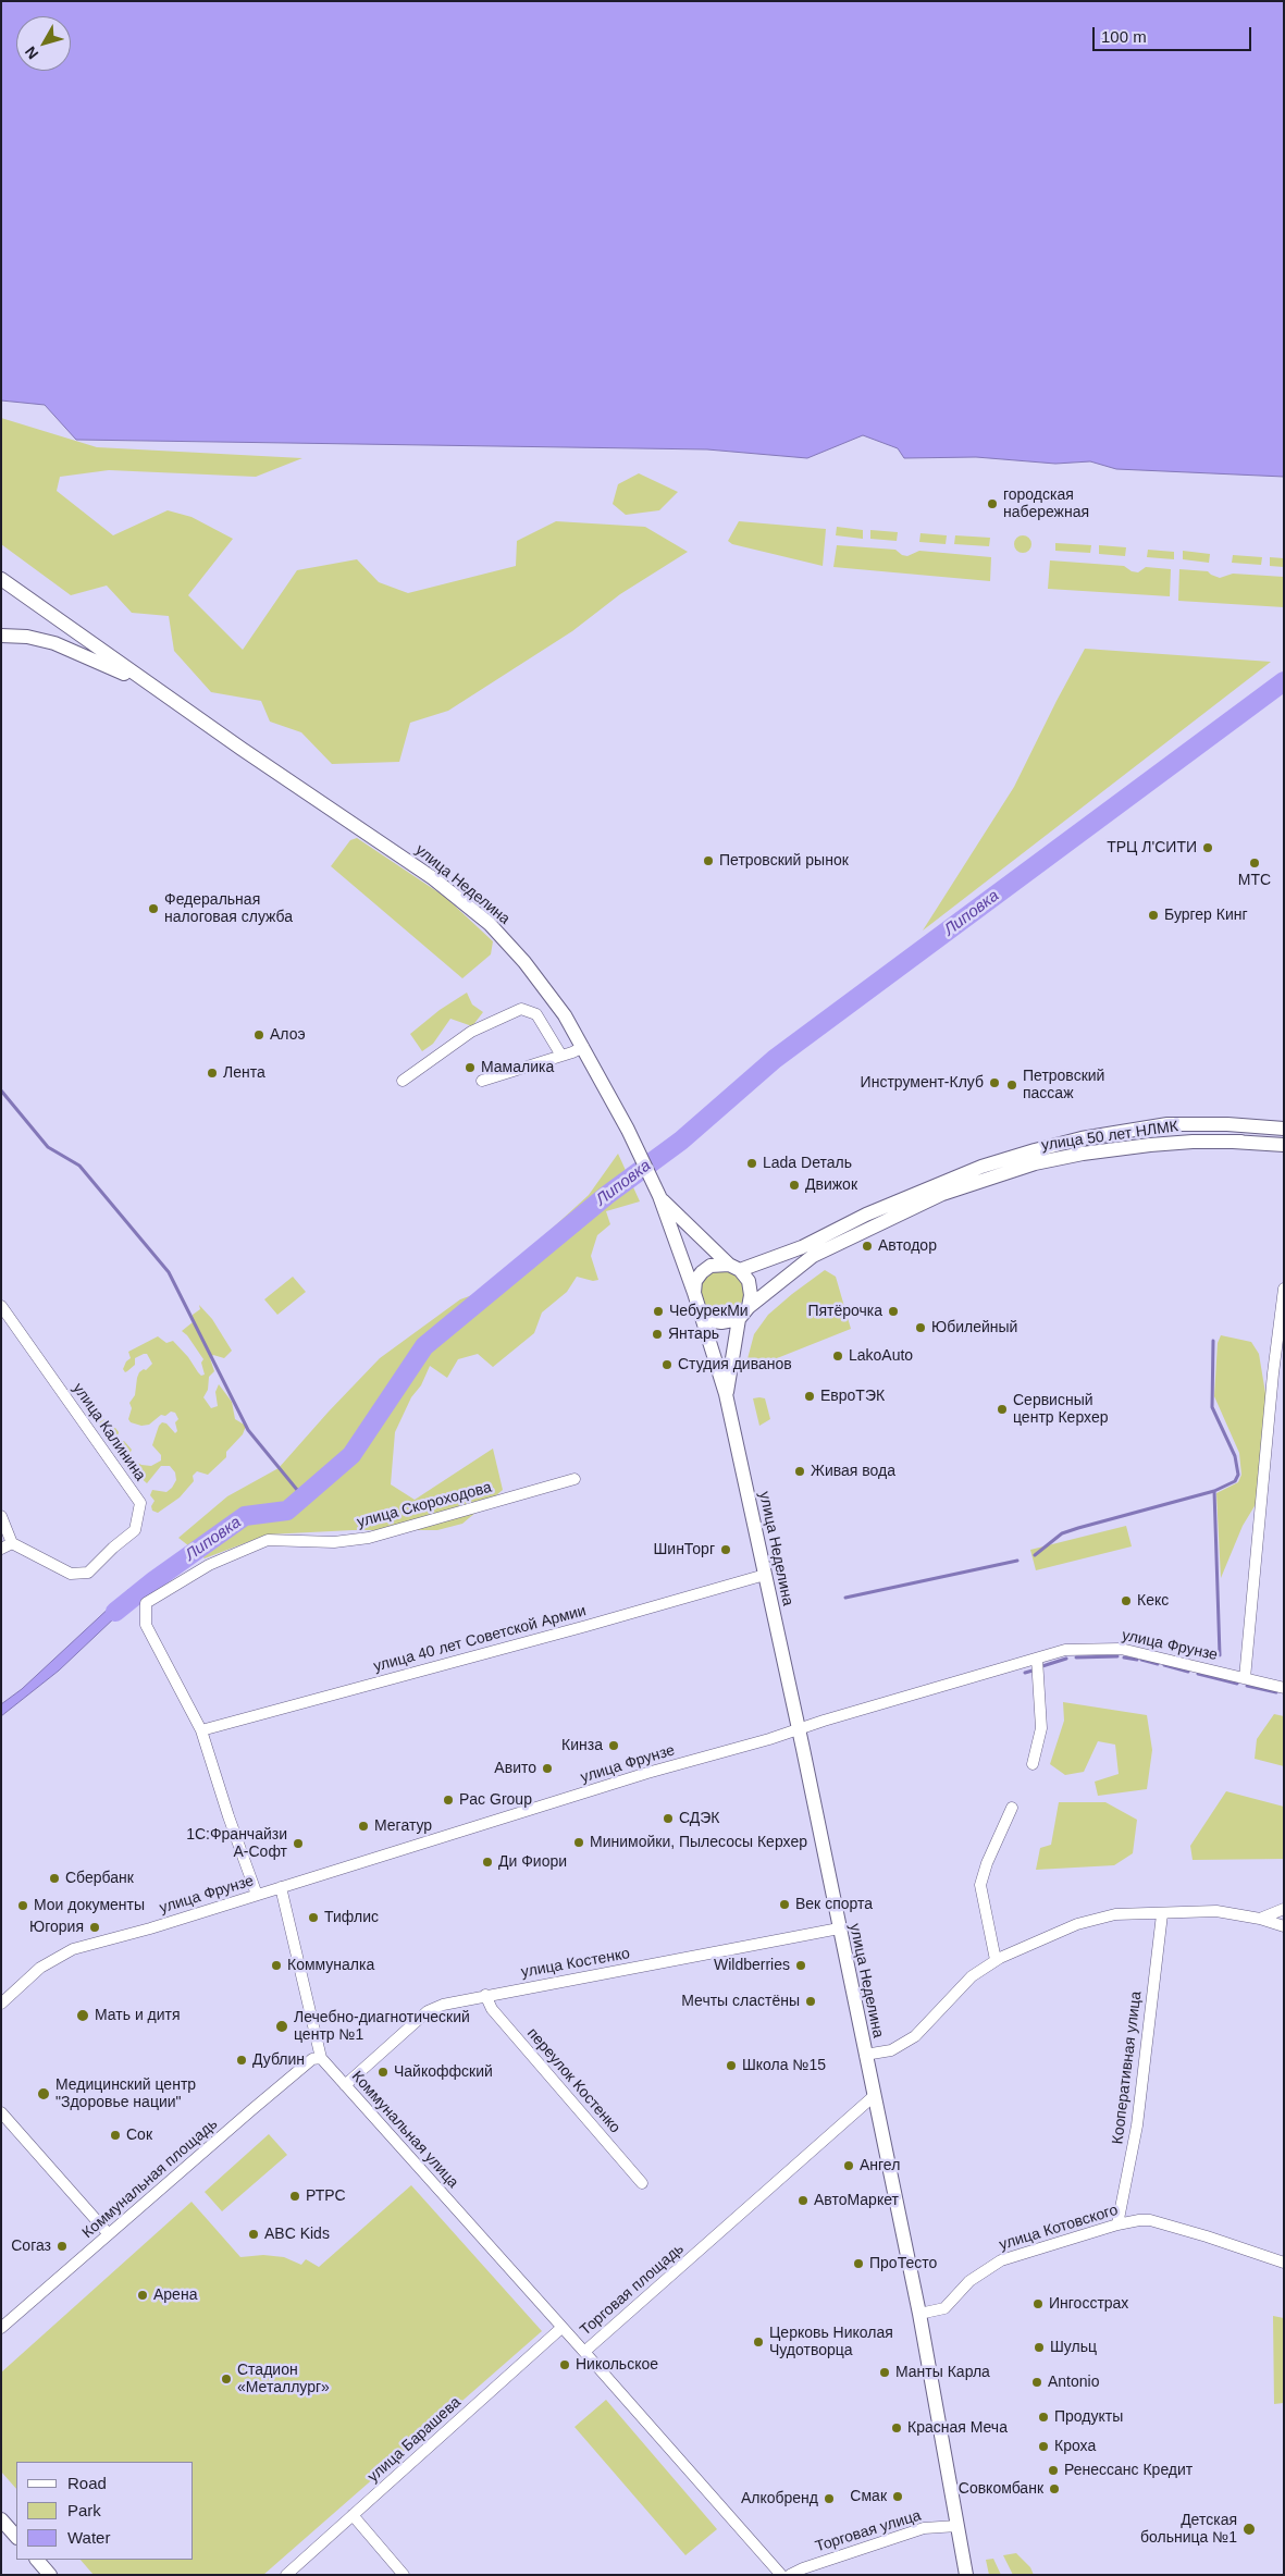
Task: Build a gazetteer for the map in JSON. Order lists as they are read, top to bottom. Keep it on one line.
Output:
{"streets":{"main road":["улица Неделина","улица 50 лет НЛМК"],"street":["улица Калинина","улица Скороходова","улица 40 лет Советской Армии","улица Фрунзе","улица Костенко","Кооперативная улица","переулок Костенко","Коммунальная улица","Коммунальная площадь","улица Котовского","Торговая площадь","улица Барашева","Торговая улица"]},"crossings":[["улица Неделина","улица 50 лет НЛМК"],["улица Неделина","улица 40 лет Советской Армии"],["улица Неделина","улица Фрунзе"],["улица Неделина","улица Костенко"],["улица Неделина","улица Котовского"],["улица Неделина","Торговая площадь"],["улица Неделина","Торговая улица"],["улица Скороходова","улица 40 лет Советской Армии"],["улица Фрунзе","Коммунальная улица"],["улица Костенко","переулок Костенко"],["улица Костенко","Коммунальная улица"],["Кооперативная улица","улица Котовского"],["Коммунальная улица","Коммунальная площадь"],["Коммунальная улица","Торговая площадь"],["Коммунальная улица","улица Барашева"]],"water":["Липовка"],"places":["городская набережная","ТРЦ Л'СИТИ","Петровский рынок","МТС","Федеральная налоговая служба","Бургер Кинг","Алоэ","Мамалика","Лента","Инструмент-Клуб","Петровский пассаж","Lada Dеталь","Движок","Автодор","ЧебурекМи","Пятёрочка","Юбилейный","Янтарь","LakoAuto","Студия диванов","ЕвроТЭК","Сервисный центр Керхер","Живая вода","ШинТорг","Кекс","Кинза","Авито","Pac Group","СДЭК","Мегатур","Минимойки, Пылесосы Керхер","1С:Франчайзи А-Софт","Ди Фиори","Сбербанк","Век спорта","Мои документы","Тифлис","Югория","Коммуналка","Wildberries","Мечты сластёны","Мать и дитя","Лечебно-диагнотический центр №1","Дублин","Школа №15","Чайкоффский","Медицинский центр \"Здоровье нации\"","Сок","Ангел","РТРС","АвтоМаркет","ABC Kids","Согаз","ПроТесто","Арена","Ингосстрах","Церковь Николая Чудотворца","Шульц","Никольское","Манты Карла","Стадион «Металлург»","Antonio","Продукты","Красная Меча","Кроха","Ренессанс Кредит","Совкомбанк","Смак","Алкобренд","Детская больница №1"],"legend":["Road","Park","Water"],"scale_bar":"100 m","north":"bottom left"}
